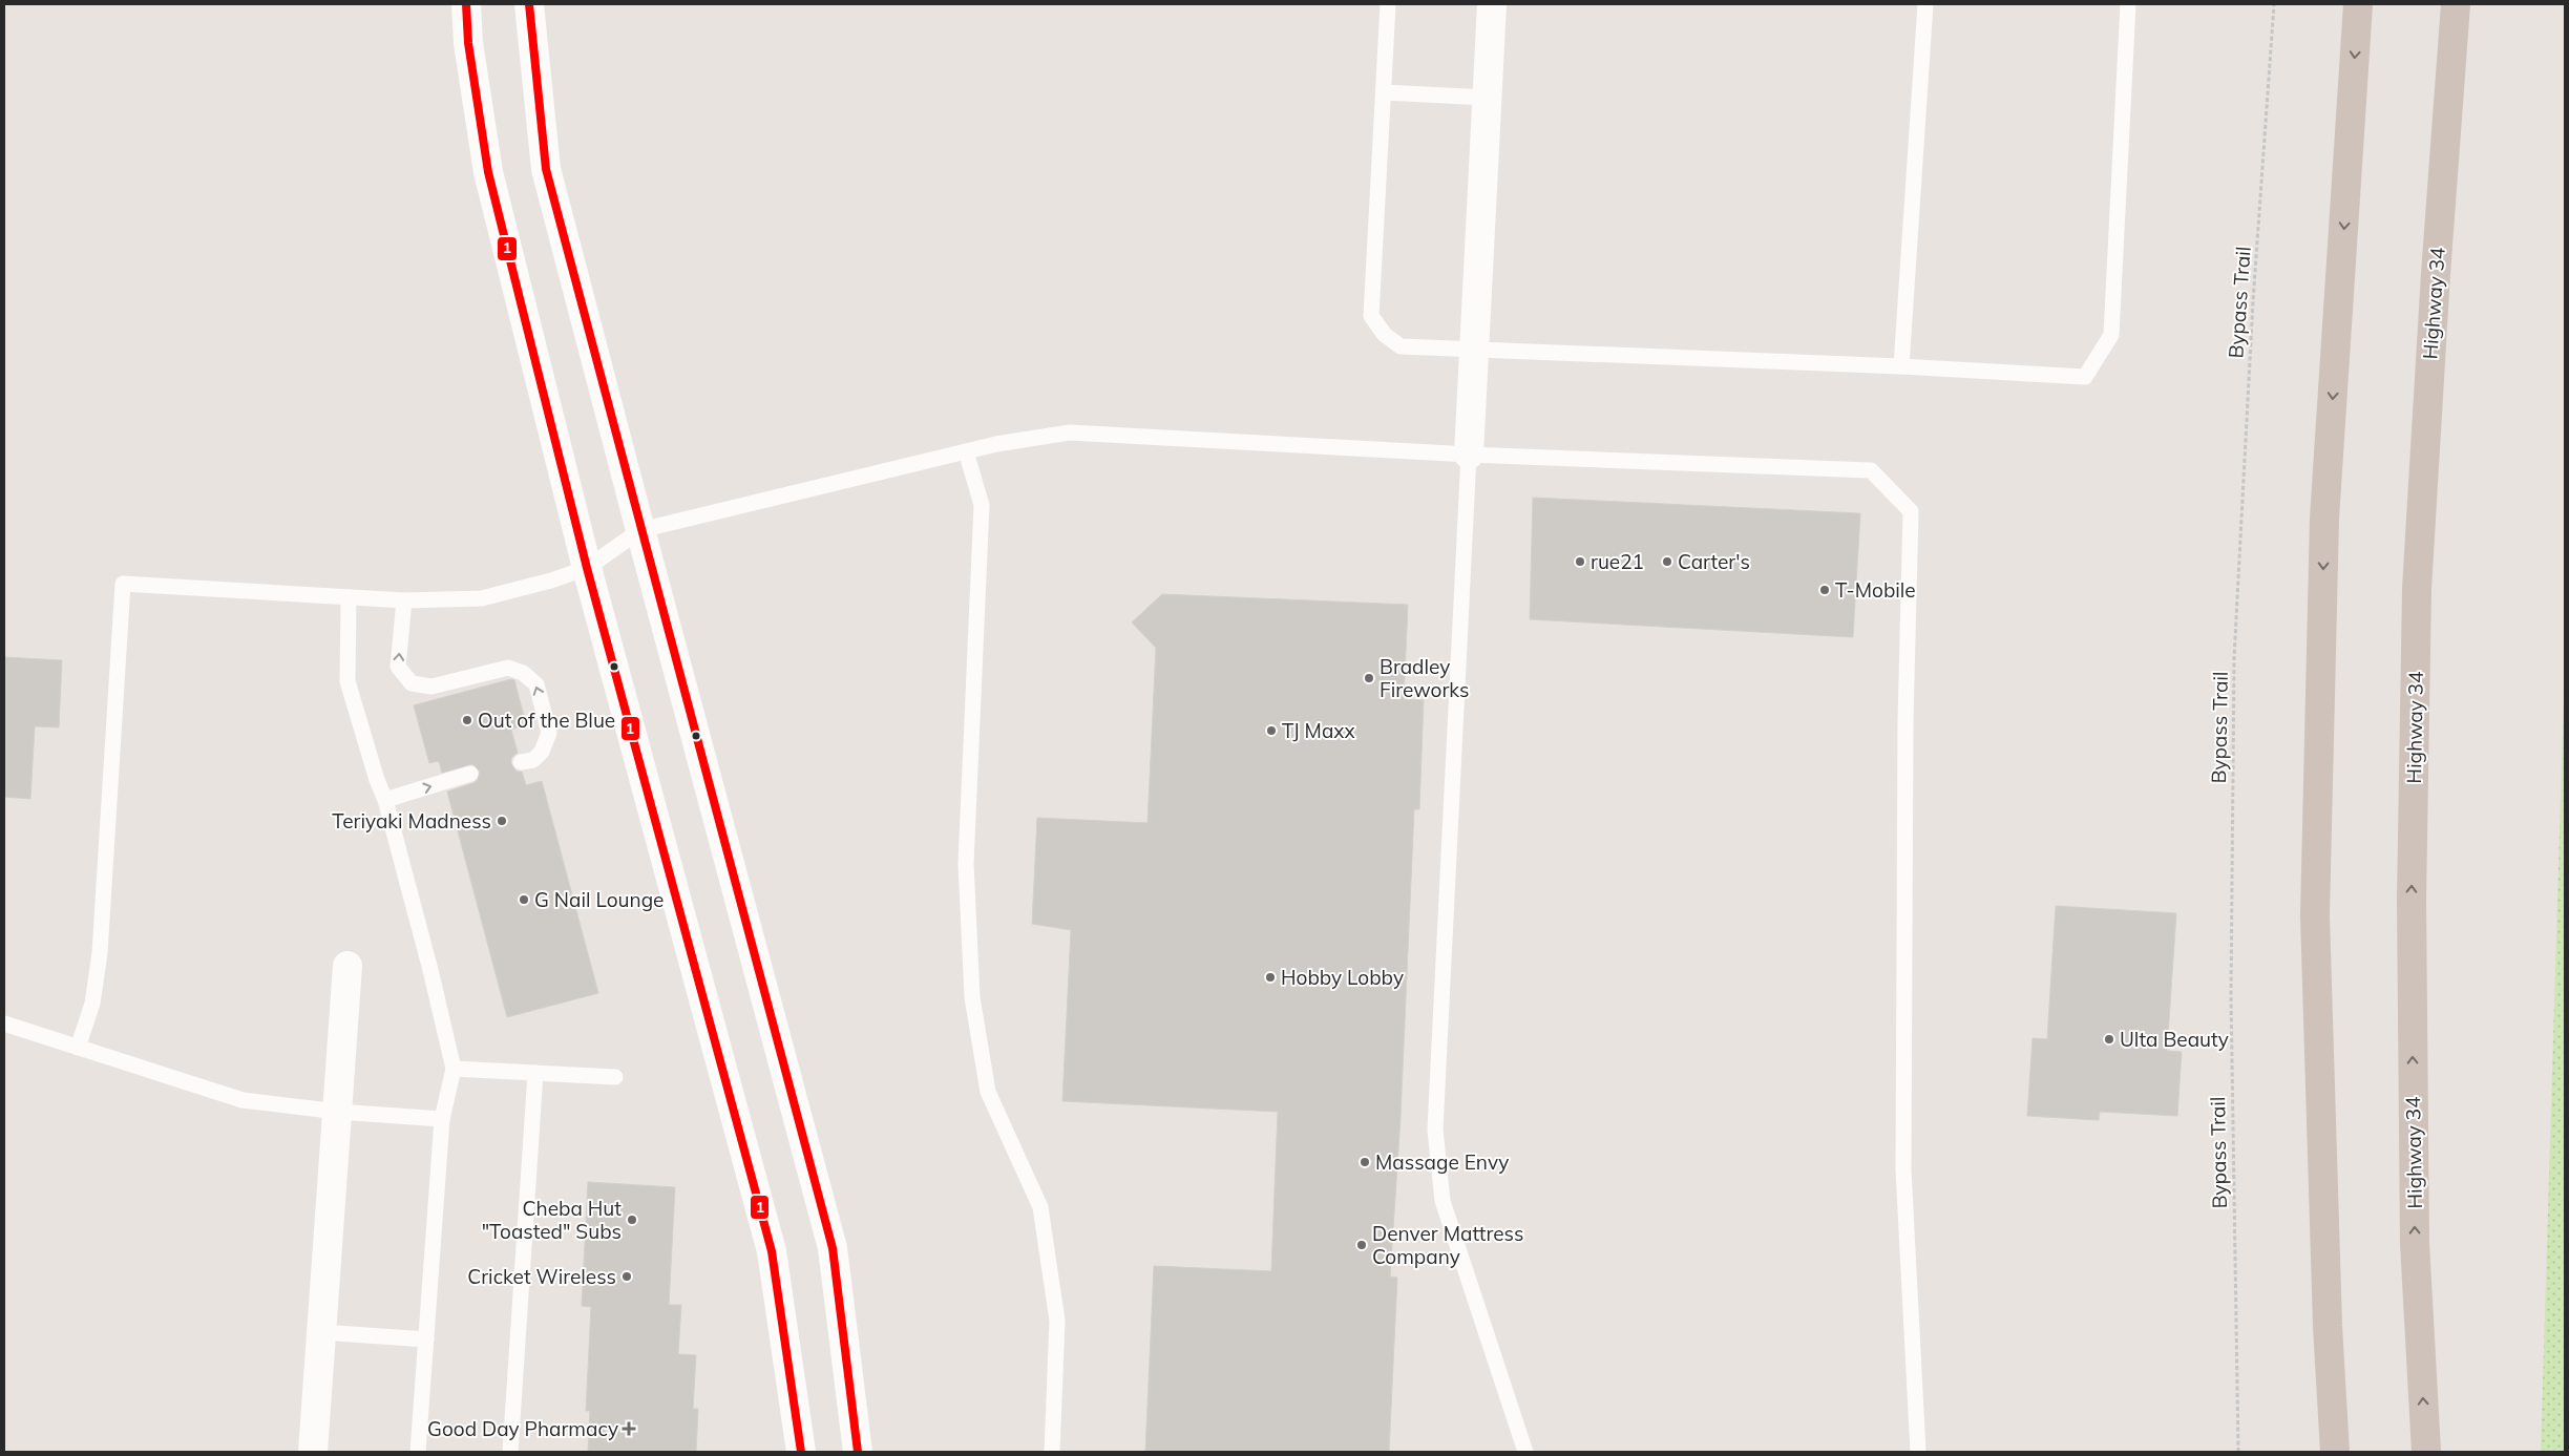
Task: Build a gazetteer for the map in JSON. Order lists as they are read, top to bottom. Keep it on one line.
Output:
{"streets":{"highway":["Highway 34"],"path":["Bypass Trail"]},"places":{"other":["rue21","Carter's","T-Mobile","Bradley Fireworks","Out of the Blue","TJ Maxx","Teriyaki Madness","G Nail Lounge","Hobby Lobby","Ulta Beauty","Massage Envy","Cheba Hut \"Toasted\" Subs","Denver Mattress Company","Cricket Wireless"],"health":["Good Day Pharmacy"]},"lines":["transit line 1"]}
